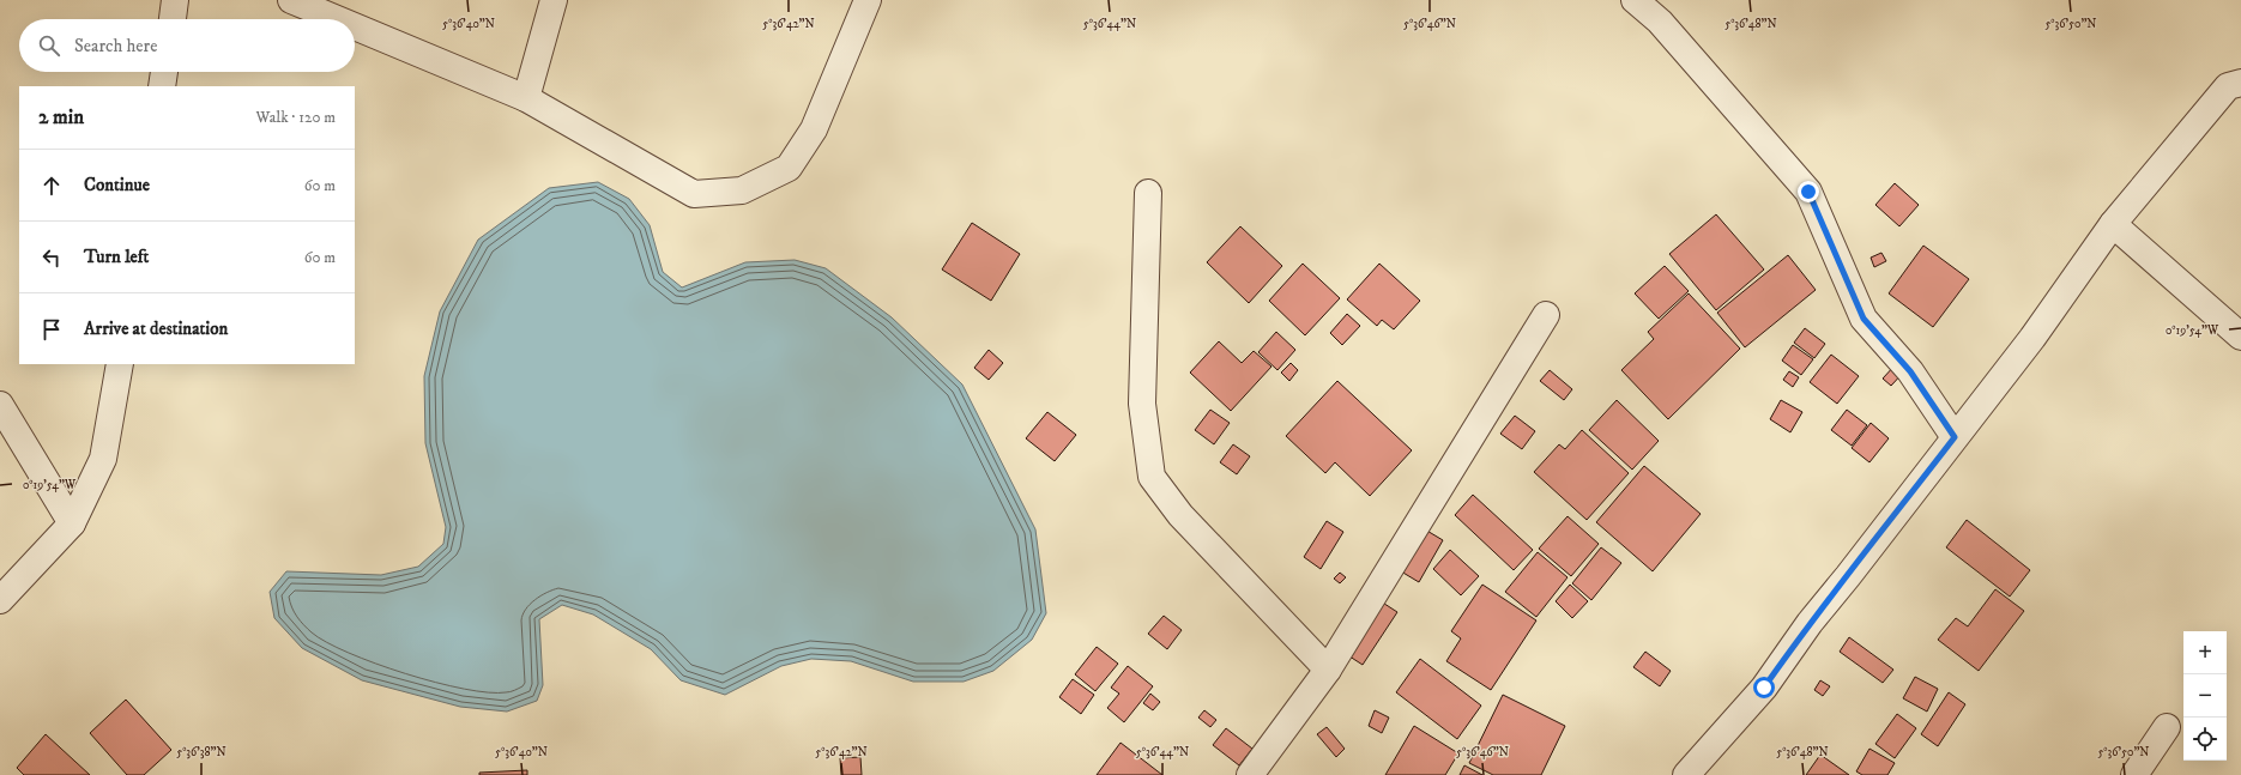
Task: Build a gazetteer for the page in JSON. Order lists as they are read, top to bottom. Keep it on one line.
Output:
{"page":{"search":"Search here","heading":["2 min","Walk · 120 m"],"list":[["Continue","60 m"],["Turn left","60 m"],"Arrive at destination"],"map_buttons":["+","−"]},"coordinates":["5°36'40\"N","5°36'42\"N","5°36'44\"N","5°36'46\"N","5°36'48\"N","5°36'50\"N","0°19'54\"W","5°36'38\"N"]}
